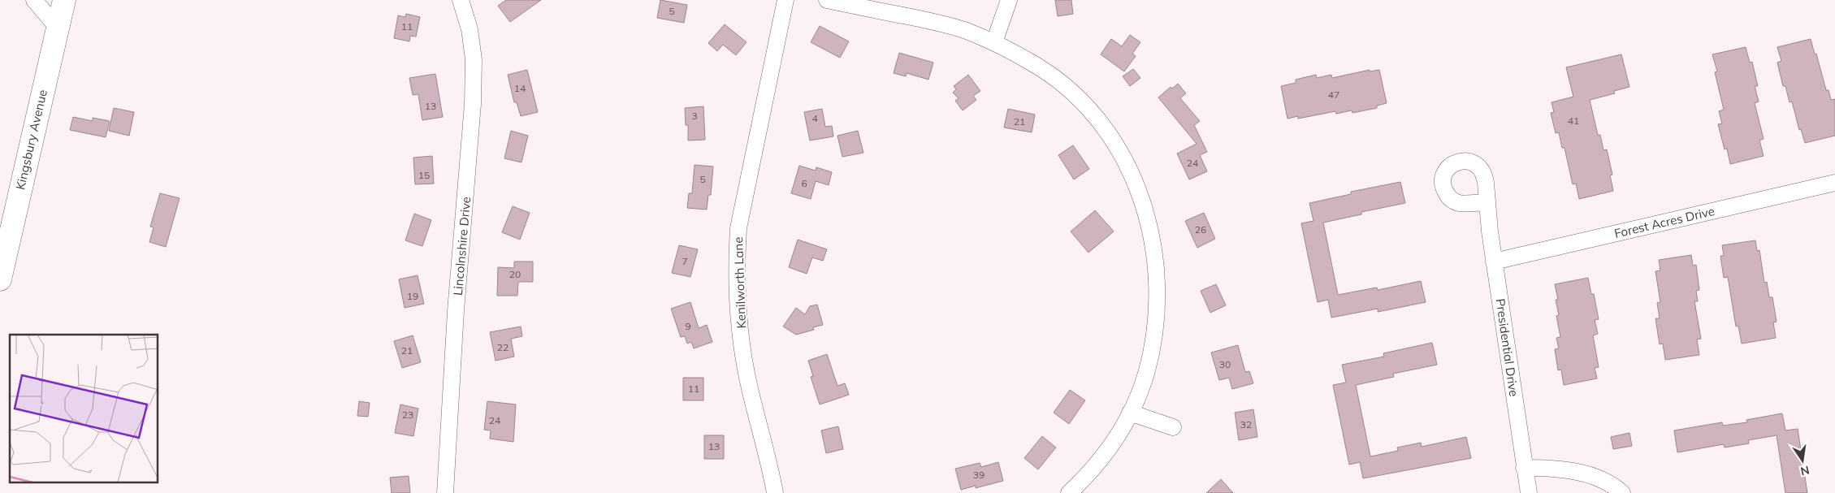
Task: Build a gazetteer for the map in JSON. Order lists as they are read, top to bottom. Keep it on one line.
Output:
{"streets":{"main road":["Kingsbury Avenue"],"street":["Forest Acres Drive","Lincolnshire Drive","Kenilworth Lane","Presidential Drive"]},"crossings":[["Forest Acres Drive","Presidential Drive"]],"house_numbers":["5","11","14","47","13","3","4","41","21","24","15","5","6","26","7","20","19","9","22","21","30","11","23","24","32","13","39"],"north":"bottom"}
